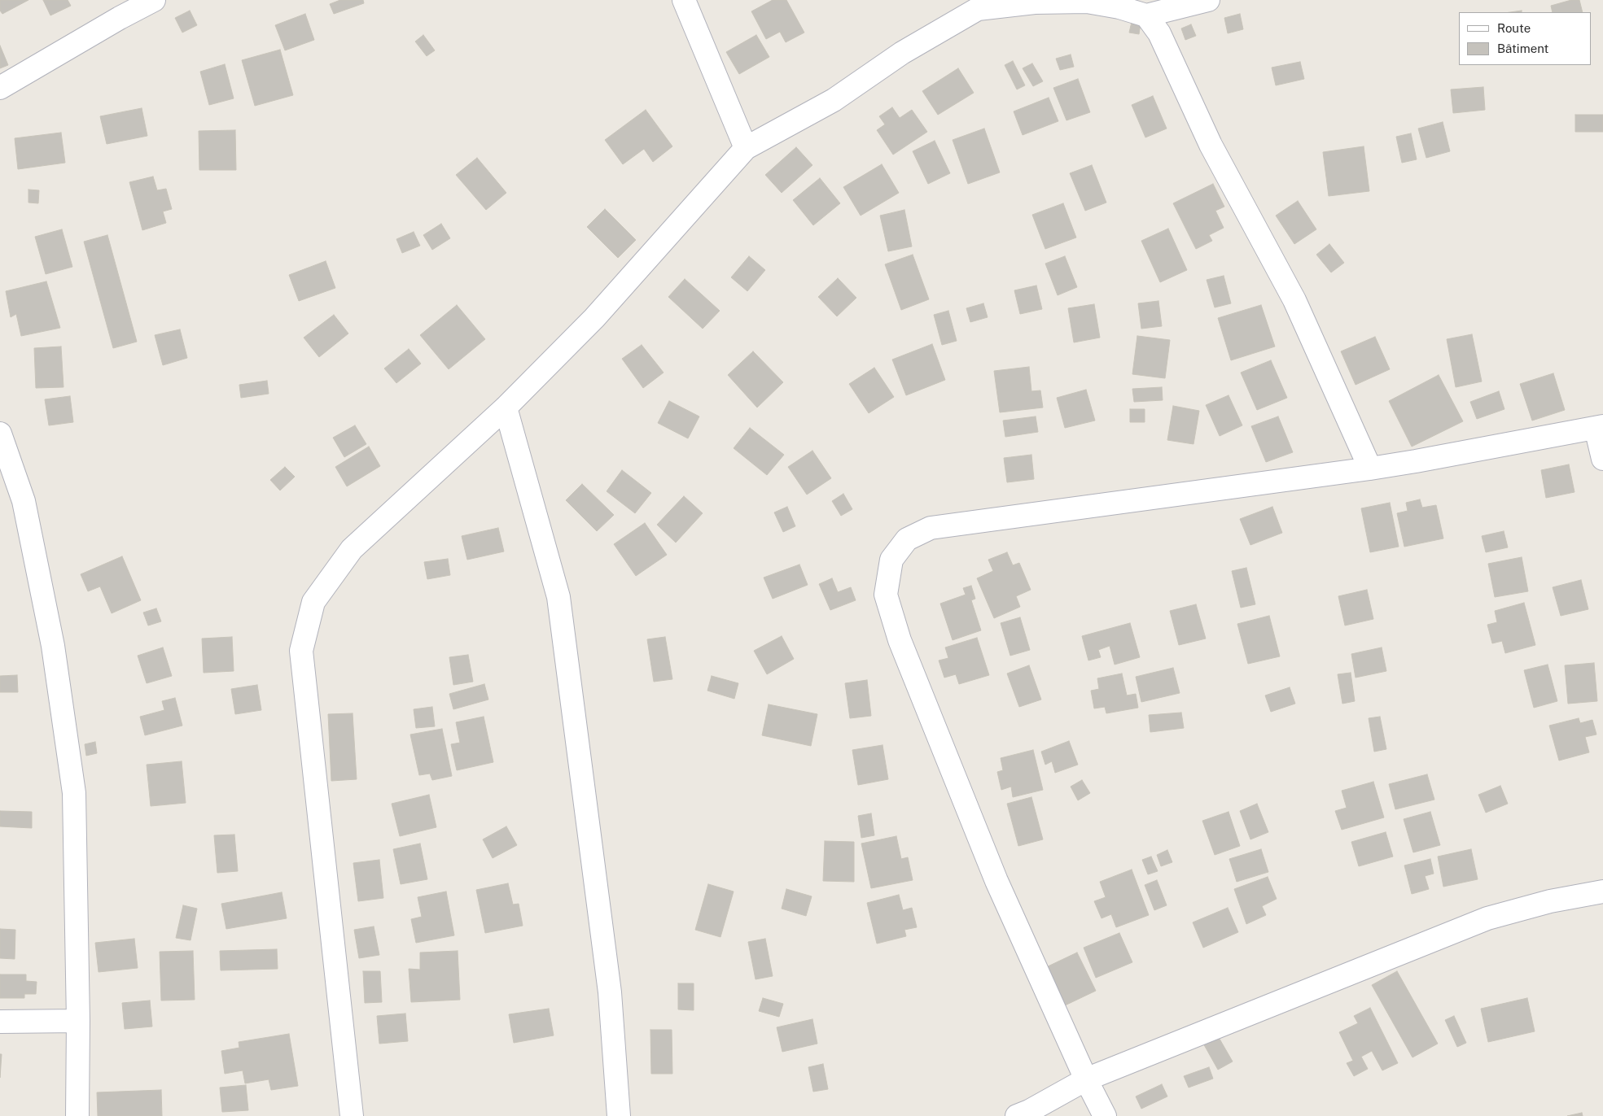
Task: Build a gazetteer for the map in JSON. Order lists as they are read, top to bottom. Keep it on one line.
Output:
{"legend":["Route","Bâtiment"]}
